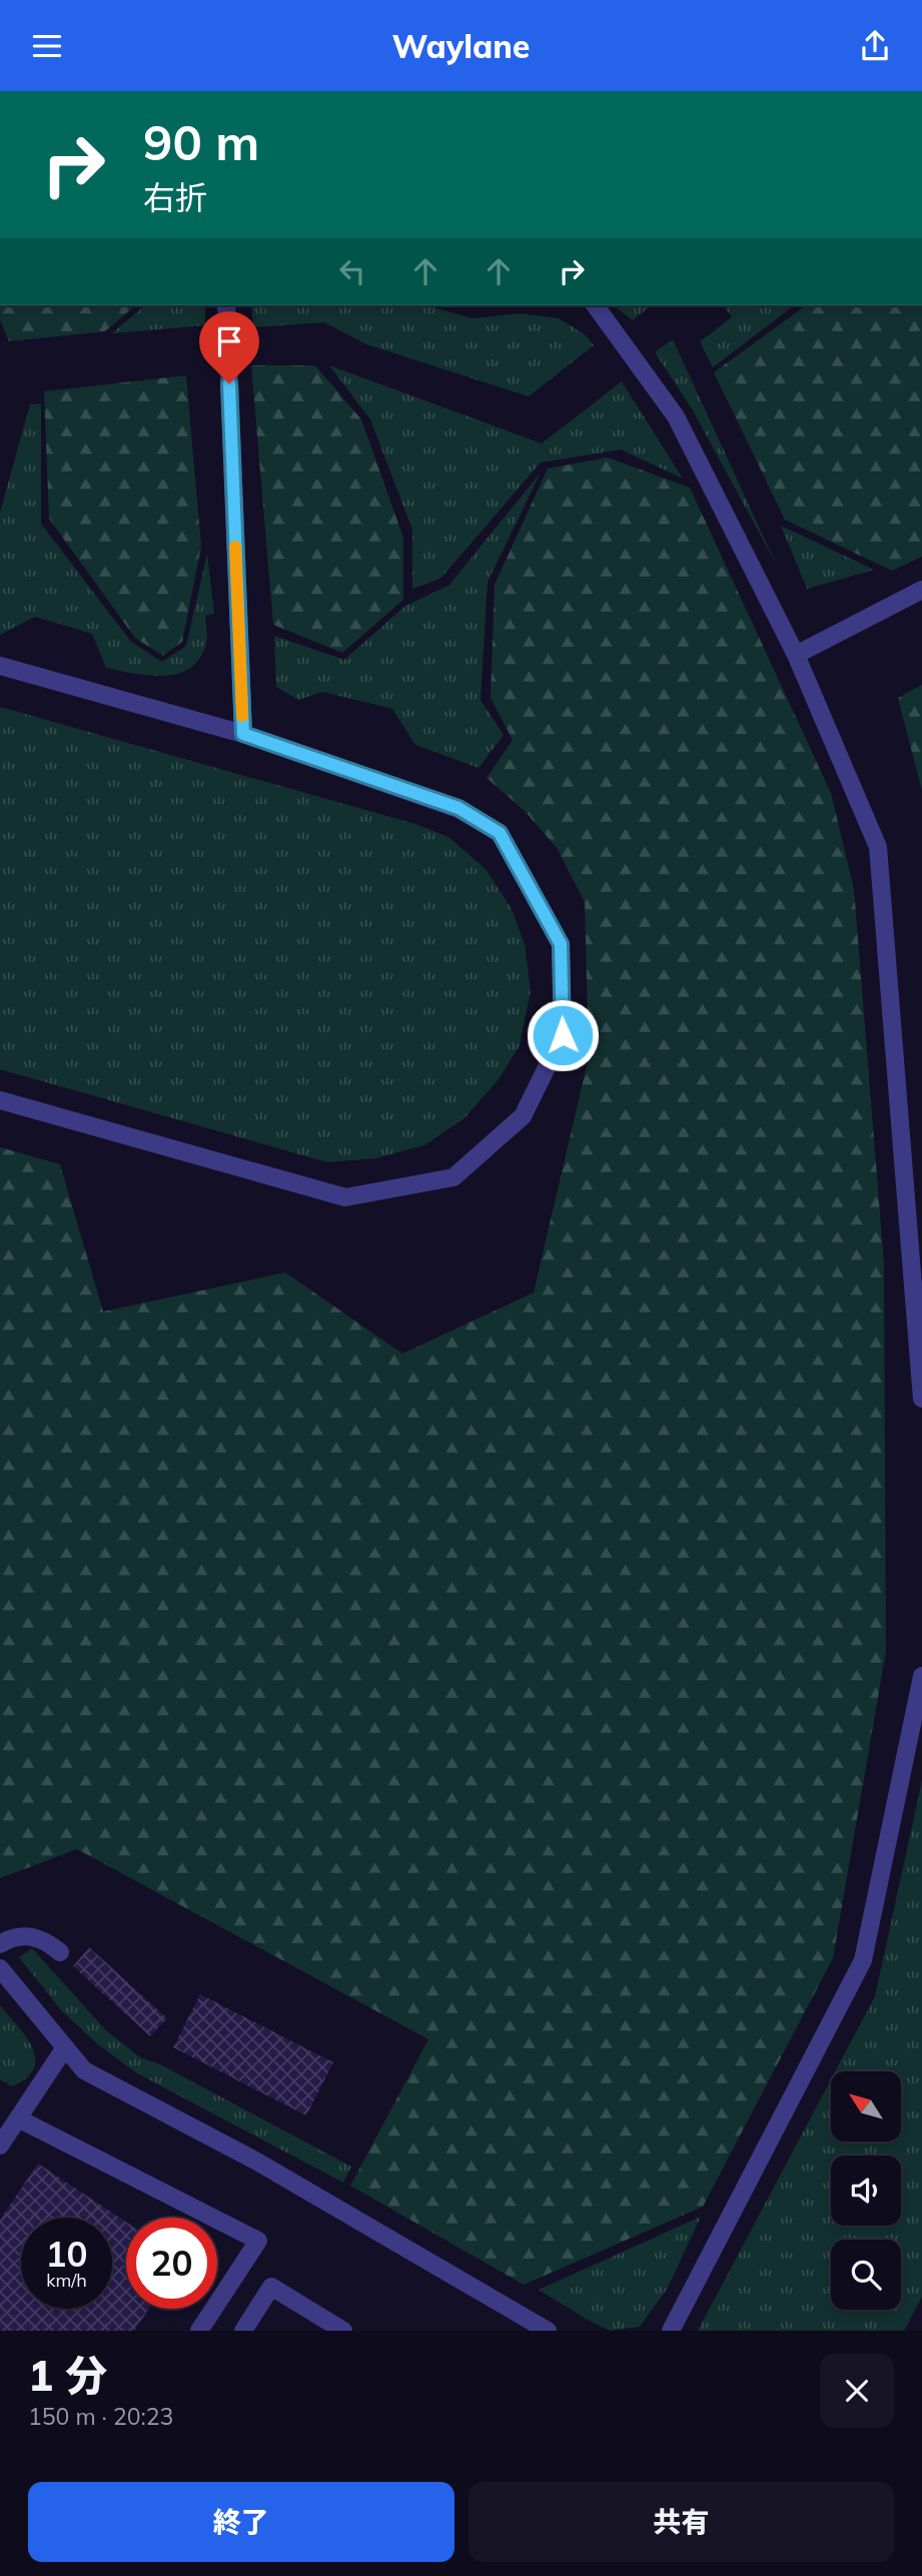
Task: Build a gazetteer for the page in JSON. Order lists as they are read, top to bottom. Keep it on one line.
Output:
{"north":"top left","page":{"header":"Waylane","turn":["90 m","右折"],"speed":"10 km/h","limit":"20","heading":["1 分","150 m · 20:23"],"buttons":["終了","共有"]}}
